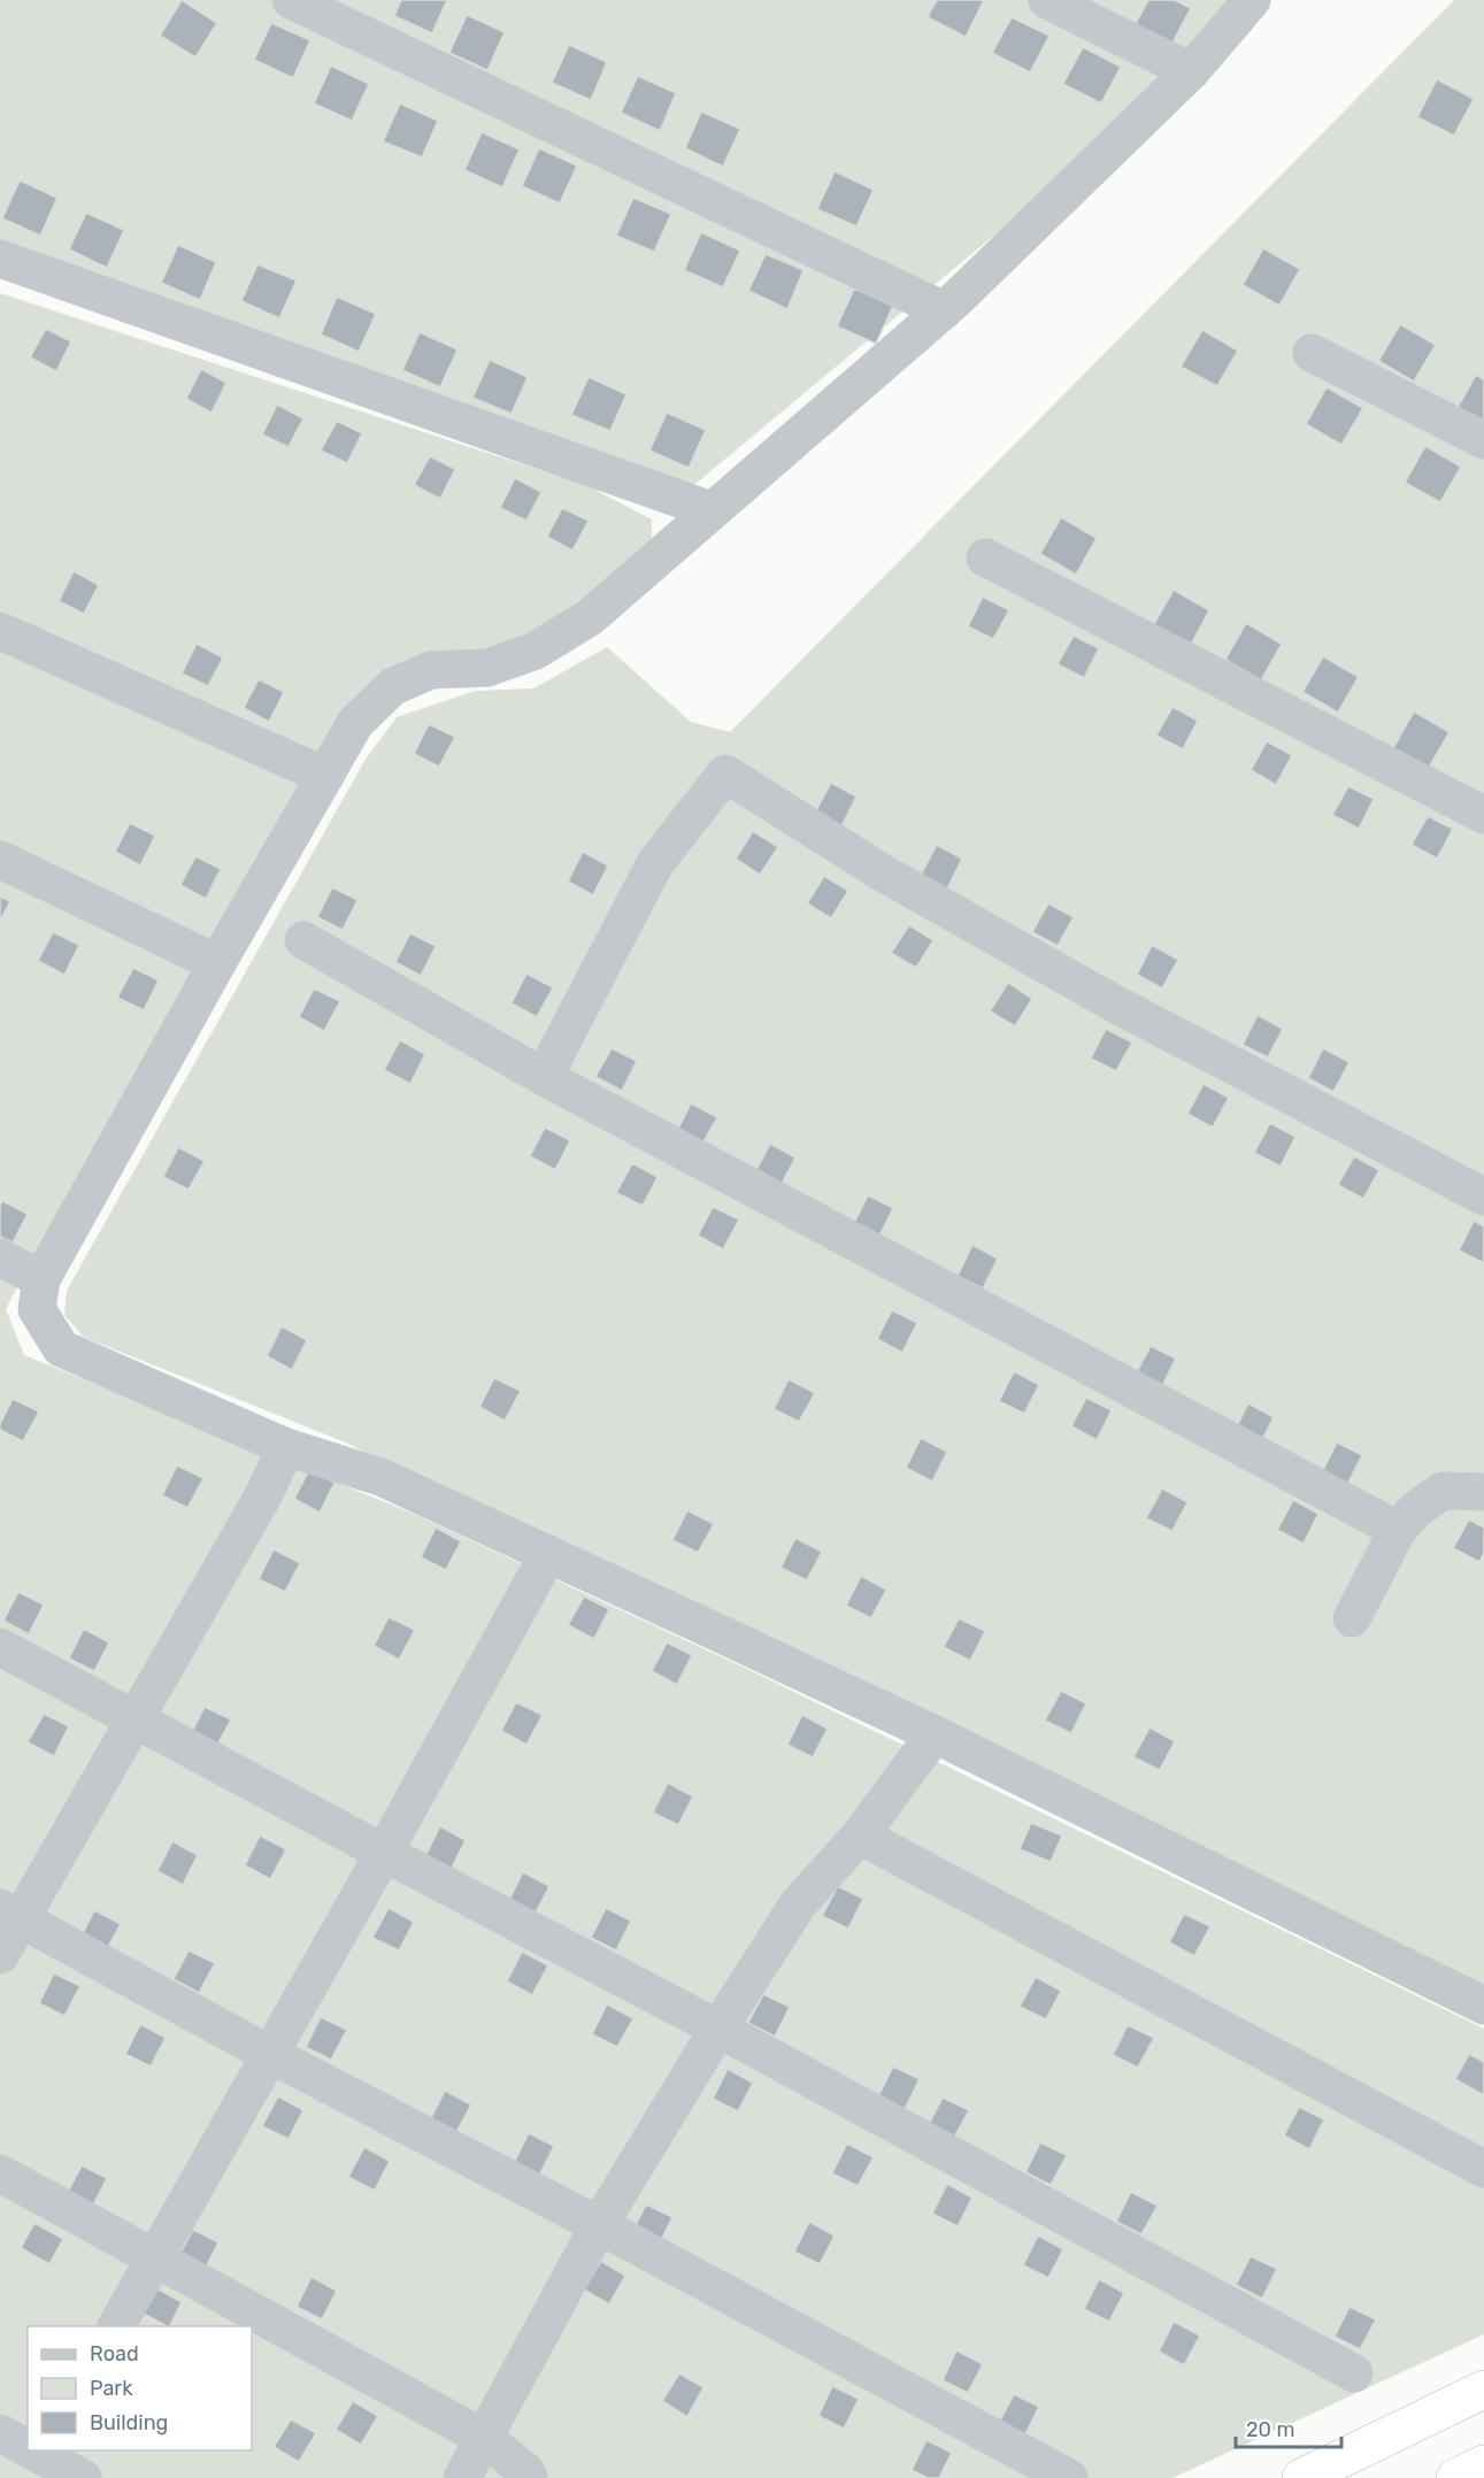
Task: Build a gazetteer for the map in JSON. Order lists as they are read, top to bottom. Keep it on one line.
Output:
{"legend":["Road","Park","Building"],"scale_bar":"20 m"}
